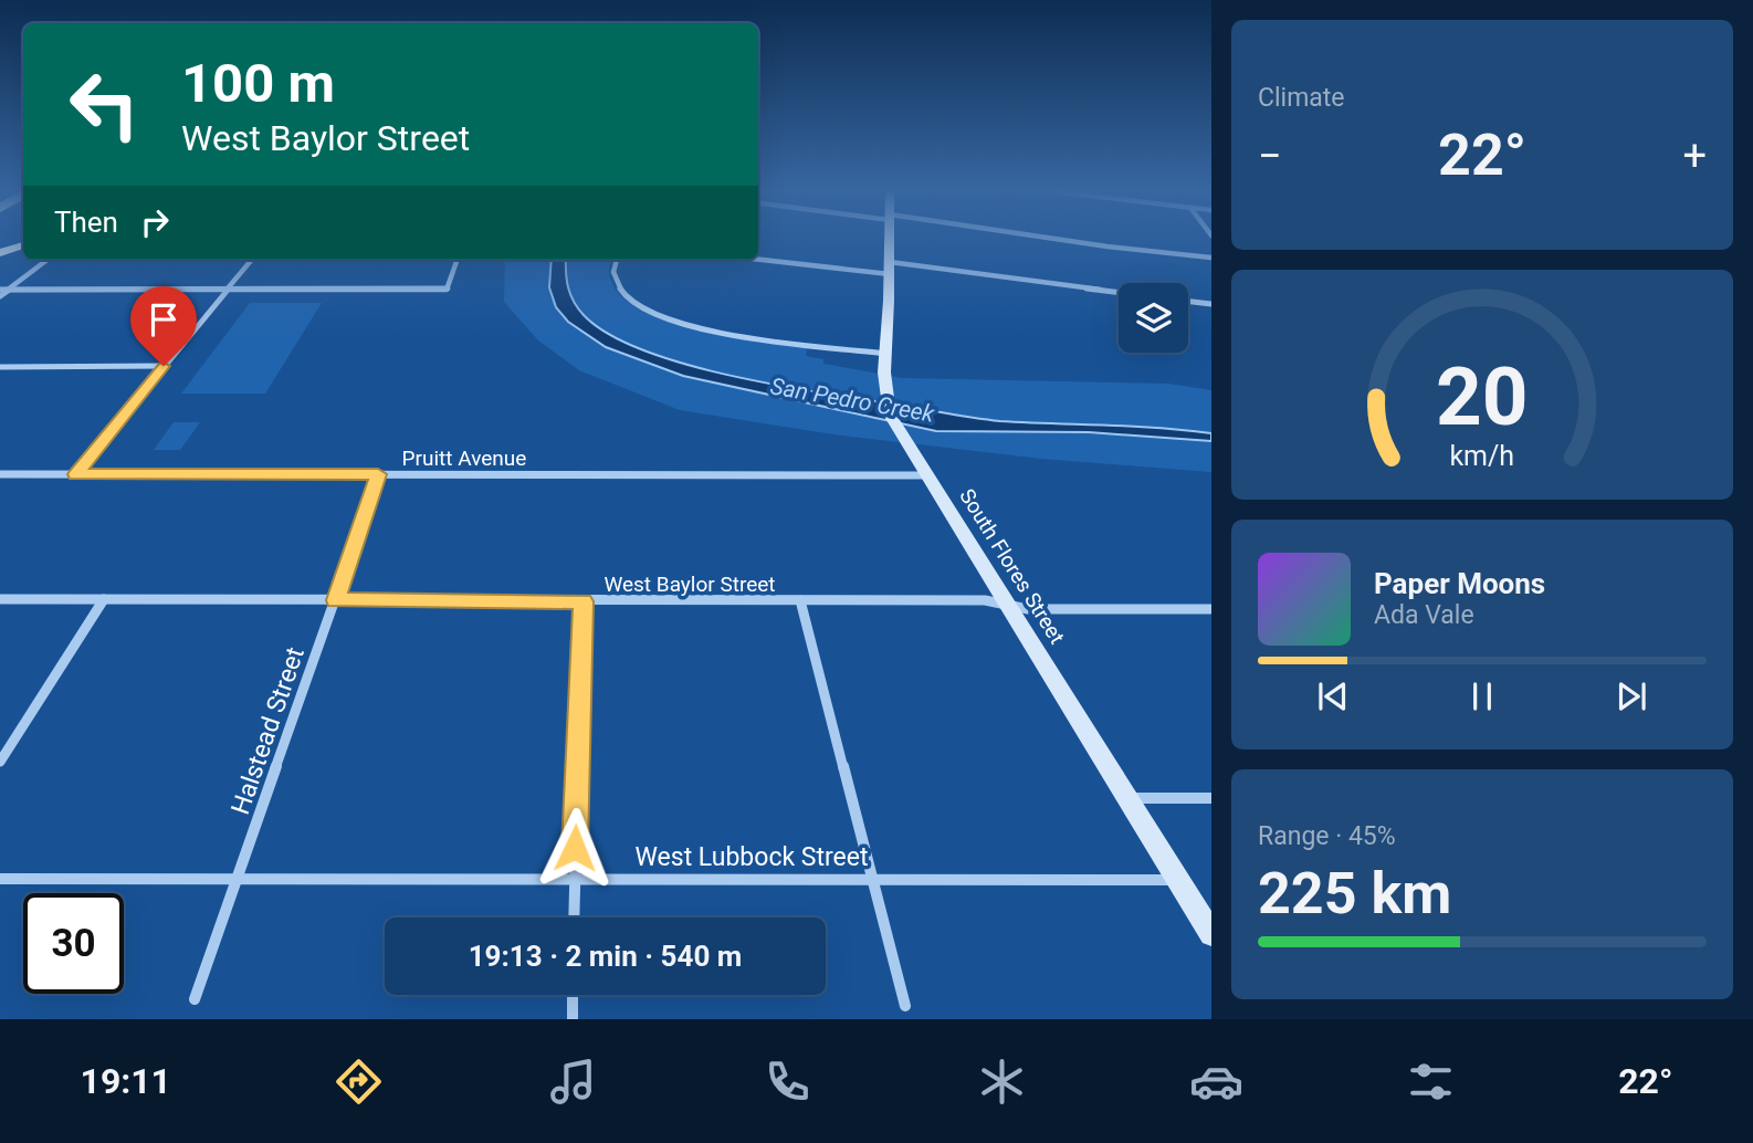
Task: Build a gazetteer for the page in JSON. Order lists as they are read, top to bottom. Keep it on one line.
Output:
{"streets":{"main road":["South Flores Street"],"street":["Pruitt Avenue","West Baylor Street","Halstead Street","West Lubbock Street"]},"crossings":[["Pruitt Avenue","South Flores Street"],["Pruitt Avenue","Halstead Street"],["South Flores Street","West Baylor Street"],["South Flores Street","West Lubbock Street"],["West Baylor Street","Halstead Street"],["Halstead Street","West Lubbock Street"]],"water":["San Pedro Creek"],"page":{"tile":["Climate",["Range · 45%","225 km"]],"turn":["100 m","West Baylor Street"],"heat":["−","22°","+"],"then":"Then","song":["Paper Moons","Ada Vale"],"limit":"30","trip":"19:13 · 2 min · 540 m","tabs":["19:11","22°"],"gauge":["20","km/h"]}}
